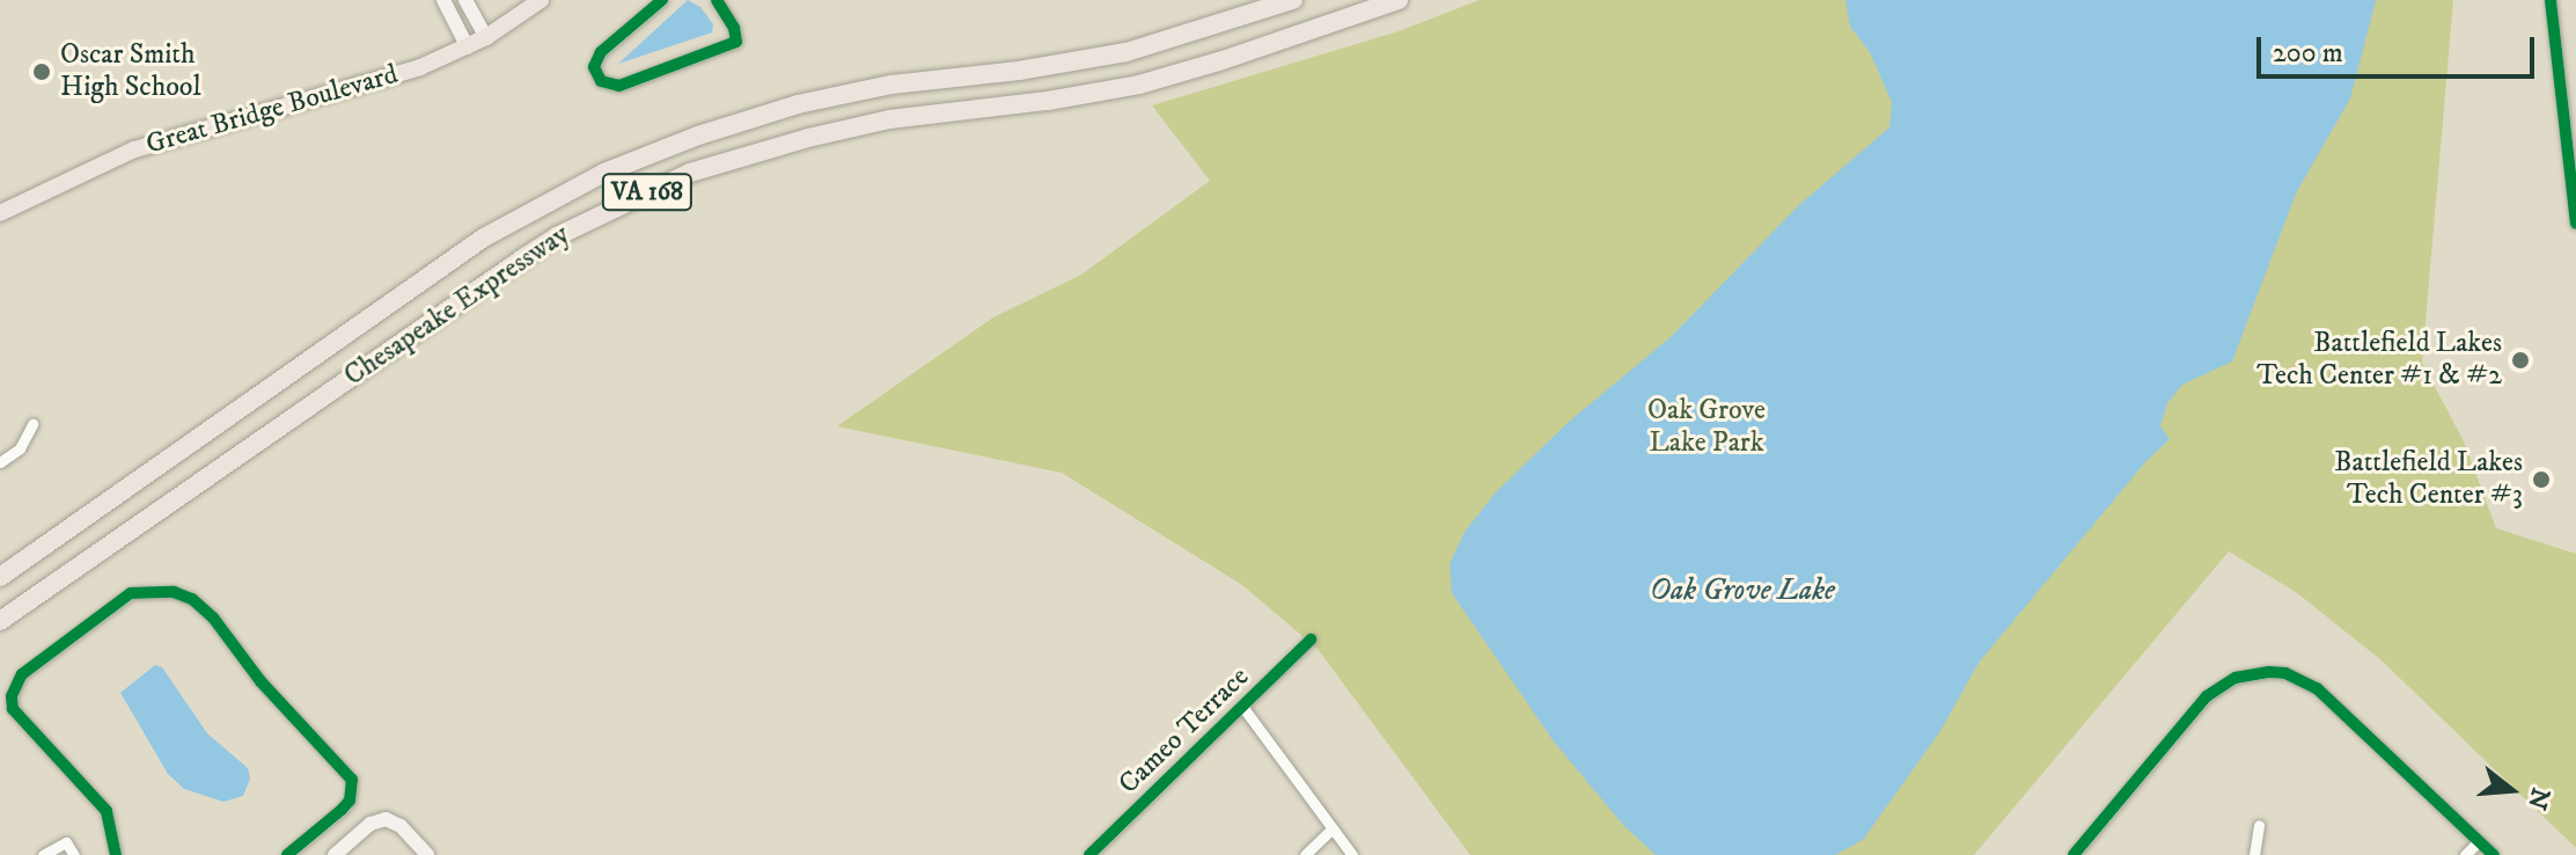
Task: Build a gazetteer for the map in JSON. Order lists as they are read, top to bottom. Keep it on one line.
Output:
{"streets":{"highway":["VA 168","Chesapeake Expressway"],"main road":["Great Bridge Boulevard"],"street":["Cameo Terrace"]},"water":["Oak Grove Lake"],"parks":["Oak Grove Lake Park"],"places":["Oscar Smith High School","Battlefield Lakes Tech Center #1 & #2","Battlefield Lakes Tech Center #3"],"scale_bar":"200 m","north":"right"}
